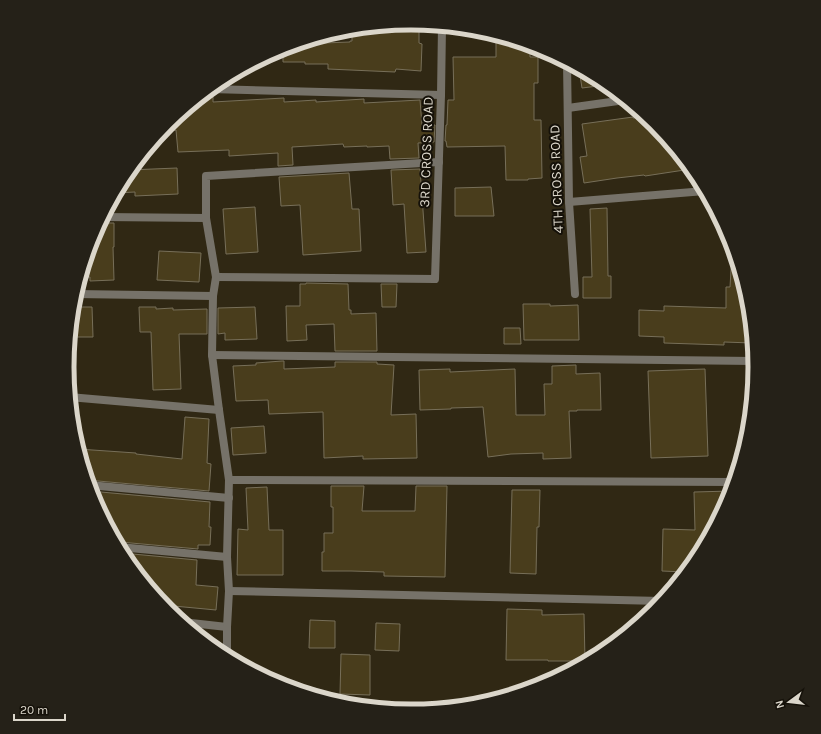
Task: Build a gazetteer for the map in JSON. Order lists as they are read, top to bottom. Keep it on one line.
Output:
{"streets":{"street":["3RD CROSS ROAD","4TH CROSS ROAD"]},"scale_bar":"20 m","north":"left"}
